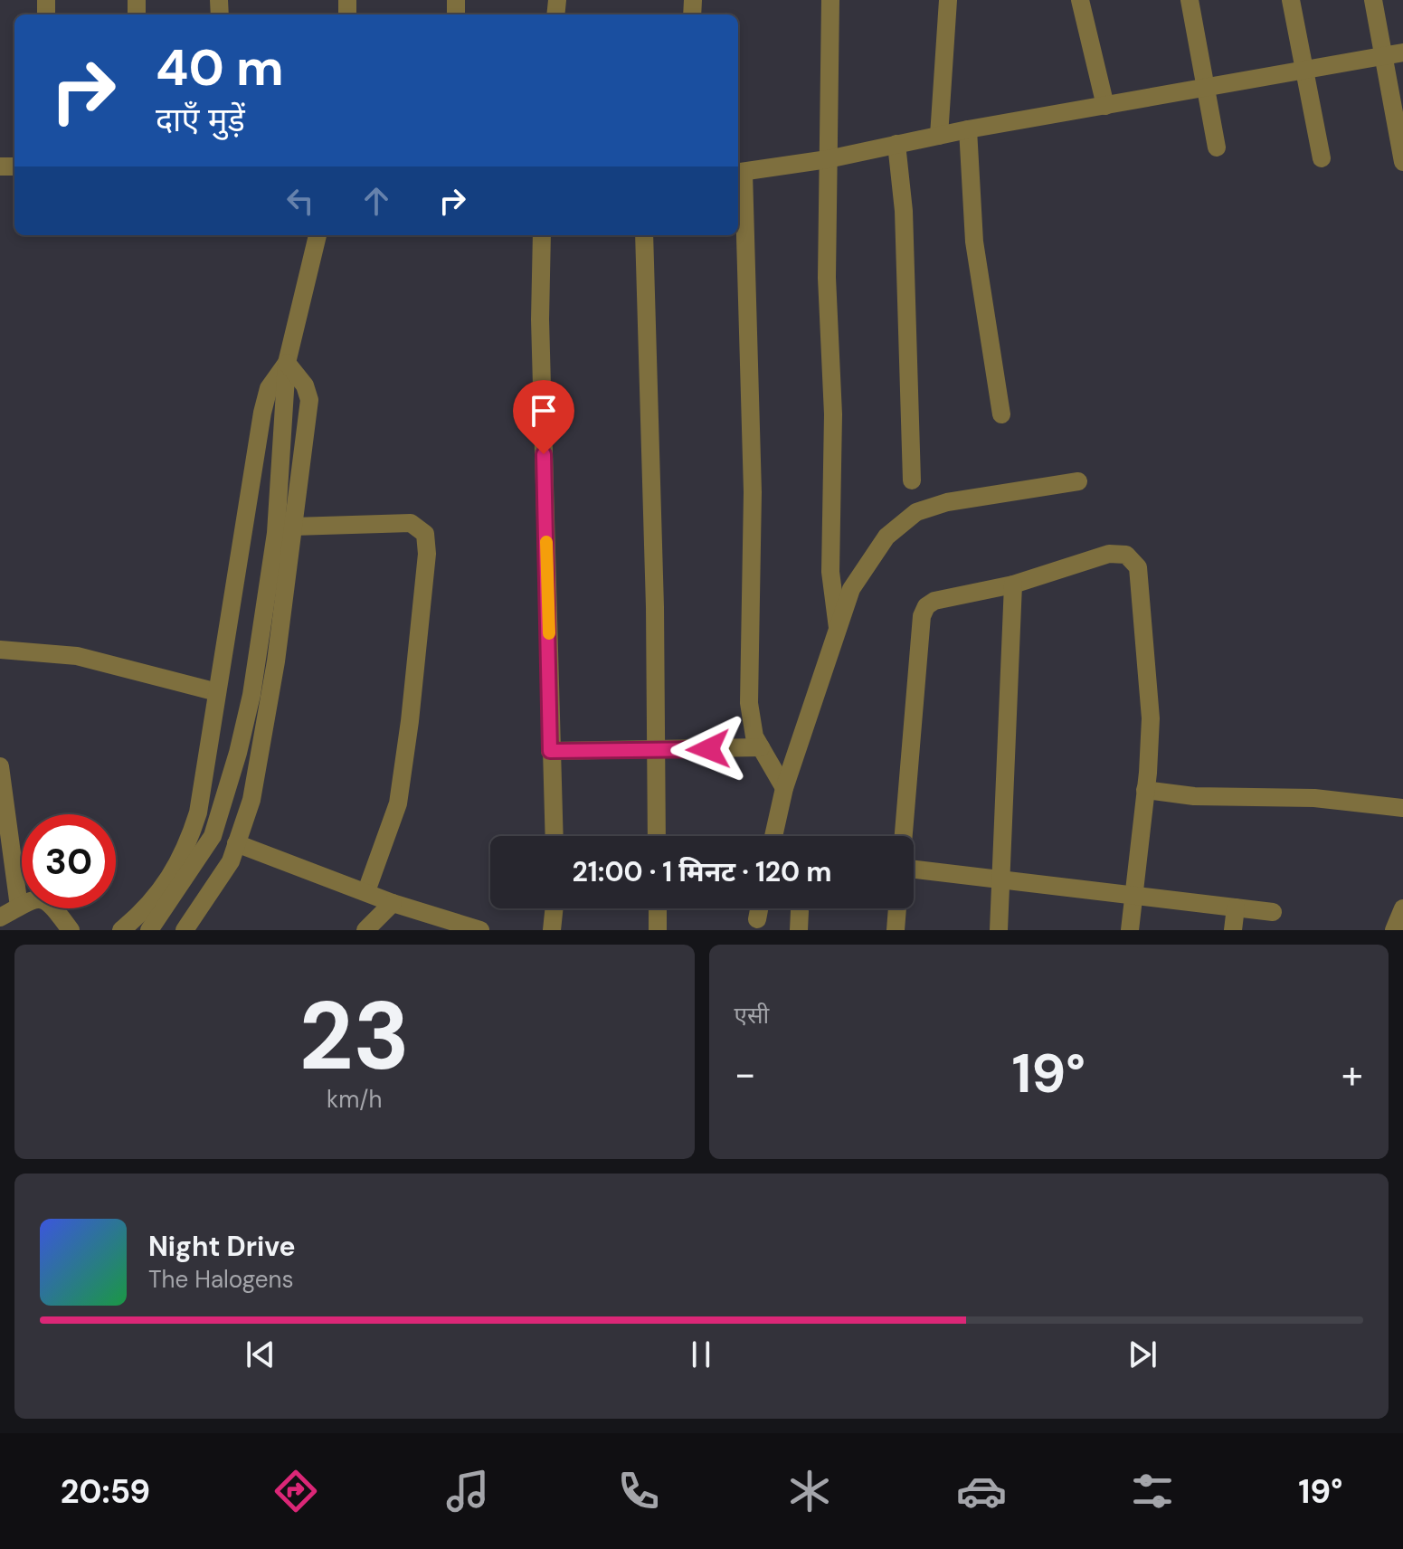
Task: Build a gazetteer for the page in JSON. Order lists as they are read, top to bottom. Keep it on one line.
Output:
{"page":{"turn":["40 m","दाएँ मुड़ें"],"limit":"30","trip":"21:00 · 1 मिनट · 120 m","tile":[["23","km/h"],"एसी"],"heat":["−","19°","+"],"song":["Night Drive","The Halogens"],"tabs":["20:59","19°"]}}
